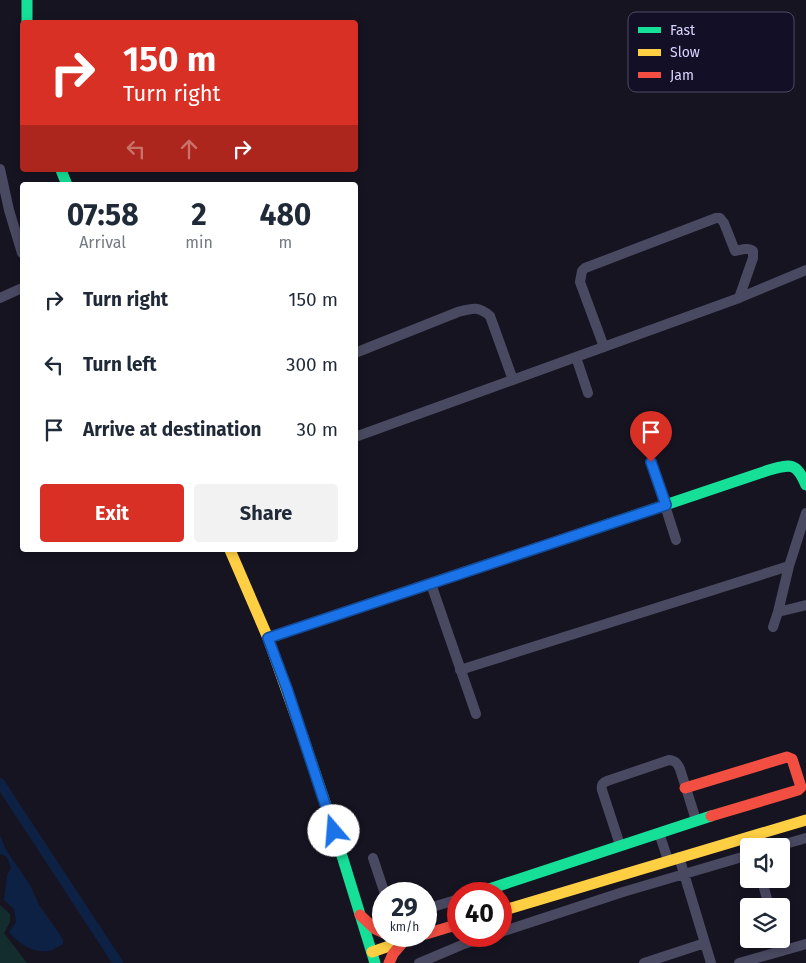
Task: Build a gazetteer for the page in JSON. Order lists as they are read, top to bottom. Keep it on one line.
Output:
{"legend":["Fast","Slow","Jam"],"page":{"turn":["150 m","Turn right"],"eta":["07:58","Arrival","2","min","480","m"],"list":[{"name":"Turn right","value":"150 m"},{"name":"Turn left","value":"300 m"},{"name":"Arrive at destination","value":"30 m"}],"buttons":["Exit","Share"],"speed":"29 km/h","limit":"40"}}
